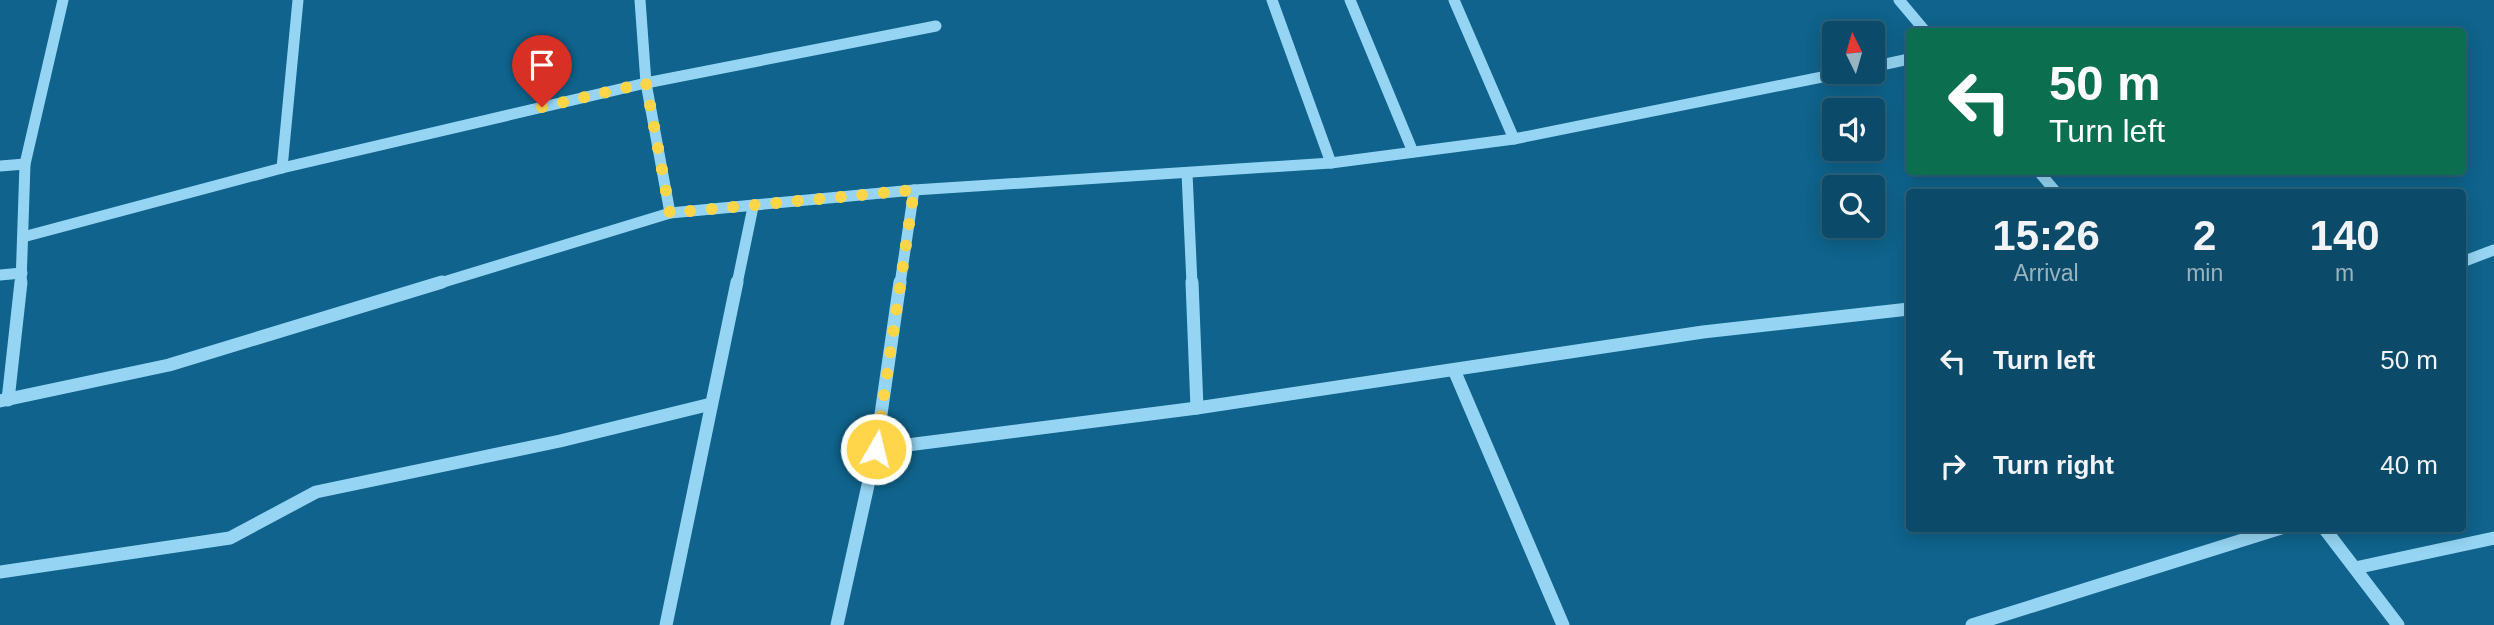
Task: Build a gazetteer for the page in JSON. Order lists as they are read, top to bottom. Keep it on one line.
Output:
{"north":"top","page":{"turn":["50 m","Turn left"],"eta":["15:26","Arrival","2","min","140","m"],"list":[{"name":"Turn left","value":"50 m"},{"name":"Turn right","value":"40 m"}]}}
